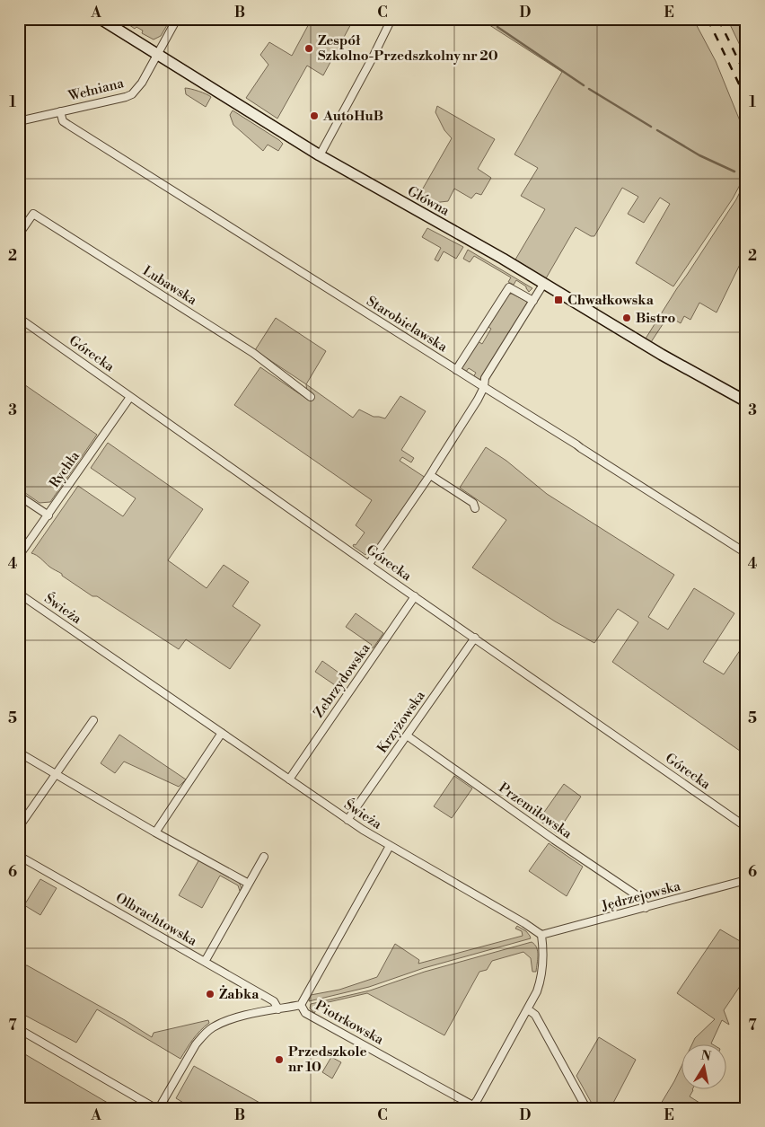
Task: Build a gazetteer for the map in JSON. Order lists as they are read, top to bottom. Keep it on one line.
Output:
{"streets":{"street":["Wełniana","Główna","Lubawska","Starobielawska","Górecka","Rychła","Świeża","Zebrzydowska","Krzyżowska","Przemiłowska","Jędrzejowska","Olbrachtowska","Piotrkowska"]},"crossings":[["Wełniana","Główna"],["Wełniana","Starobielawska"],["Górecka","Rychła"],["Górecka","Zebrzydowska"],["Górecka","Krzyżowska"],["Świeża","Zebrzydowska"],["Świeża","Krzyżowska"],["Świeża","Jędrzejowska"],["Świeża","Piotrkowska"],["Krzyżowska","Przemiłowska"],["Przemiłowska","Jędrzejowska"]],"places":{"other":["Zespół Szkolno-Przedszkolny nr 20","AutoHuB","Bistro","Żabka","Przedszkole nr 10"],"transit":["Chwałkowska"]},"north":"top","grid":{"columns":["A","B","C","D","E"],"rows":["1","2","3","4","5","6","7"]}}
